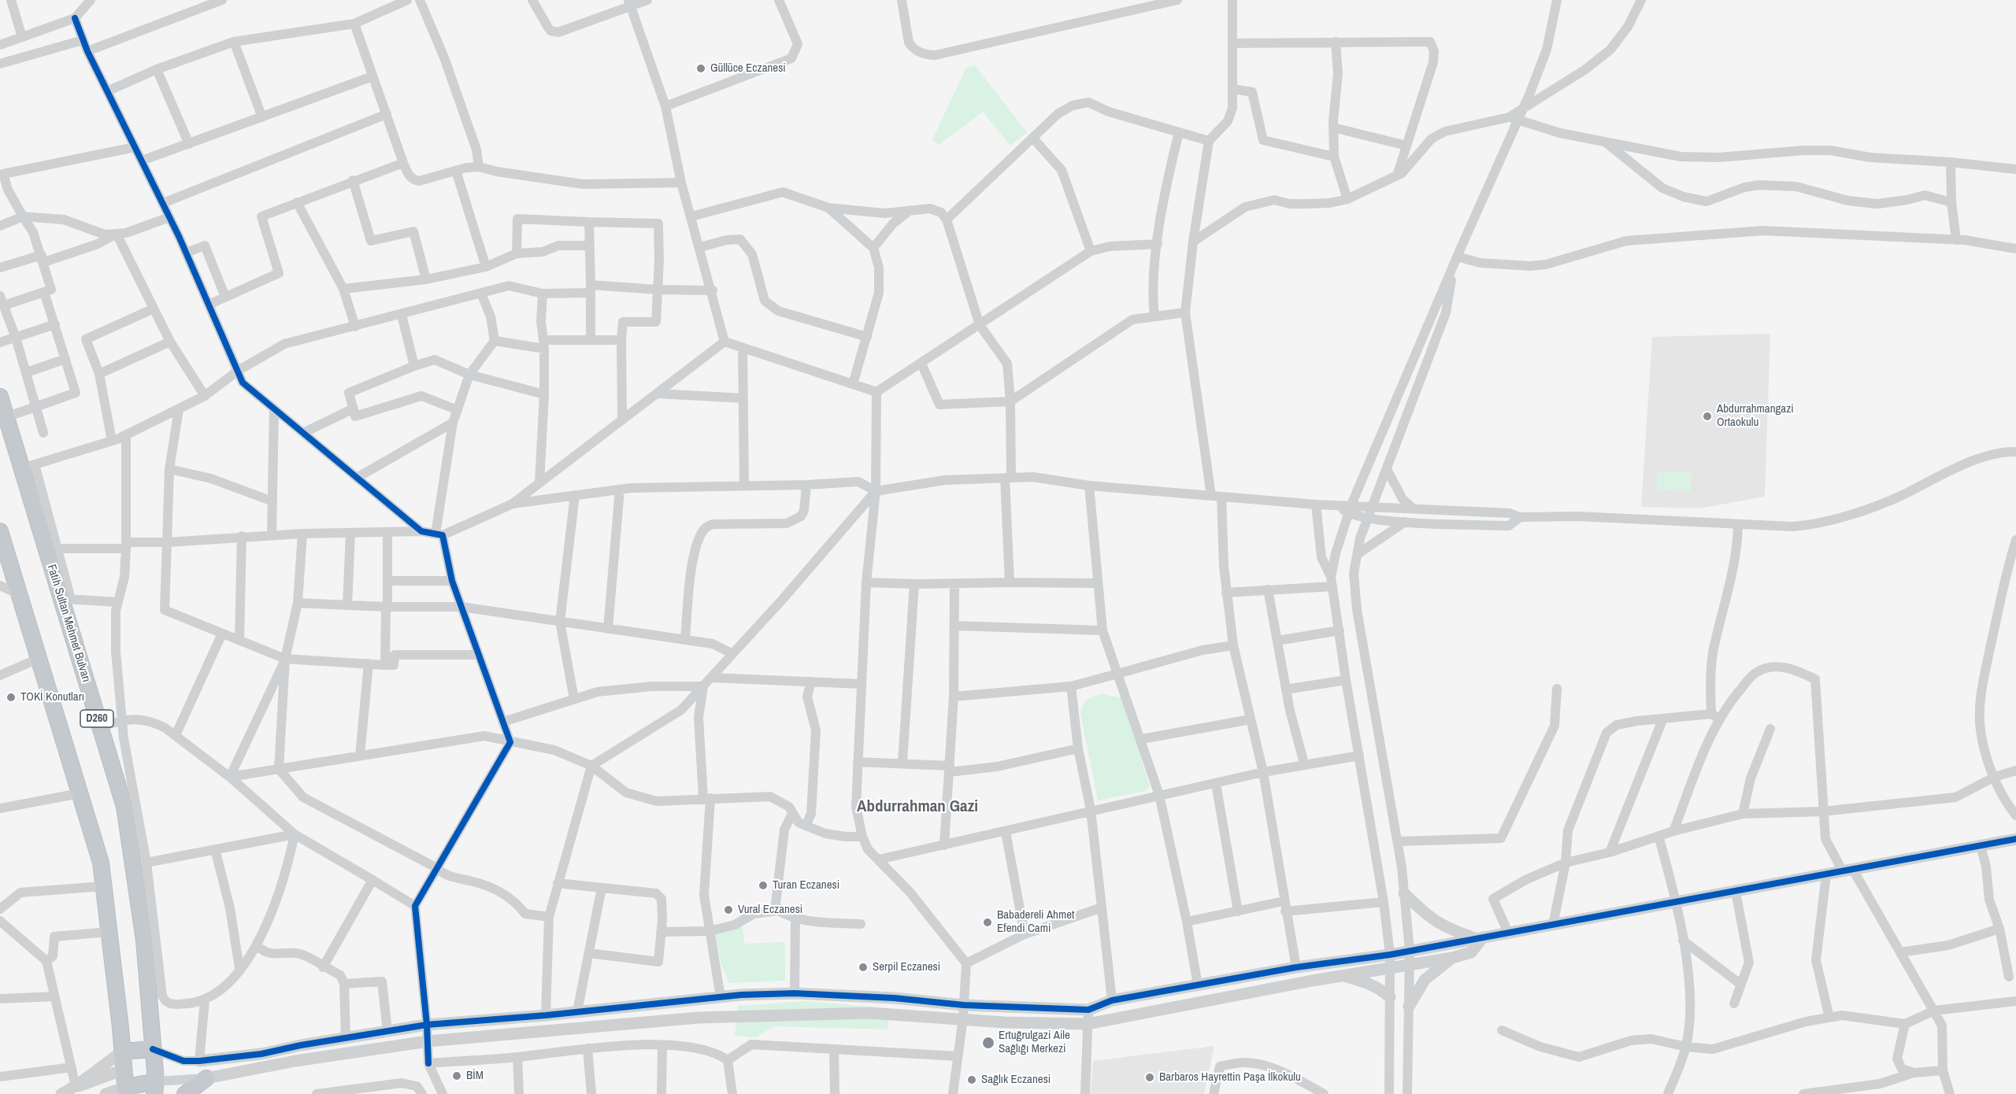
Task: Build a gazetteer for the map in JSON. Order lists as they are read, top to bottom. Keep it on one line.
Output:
{"streets":{"highway":["Fatih Sultan Mehmet Bulvarı","D260"]},"crossings":[["Fatih Sultan Mehmet Bulvarı","D260"]],"districts":["Abdurrahman Gazi"],"places":["Güllüce Eczanesi","Abdurrahmangazi Ortaokulu","TOKİ Konutları","Turan Eczanesi","Vural Eczanesi","Babadereli Ahmet Efendi Cami","Serpil Eczanesi","Ertuğrulgazi Aile Sağlığı Merkezi","BİM","Barbaros Hayrettin Paşa İlkokulu","Sağlık Eczanesi"]}
